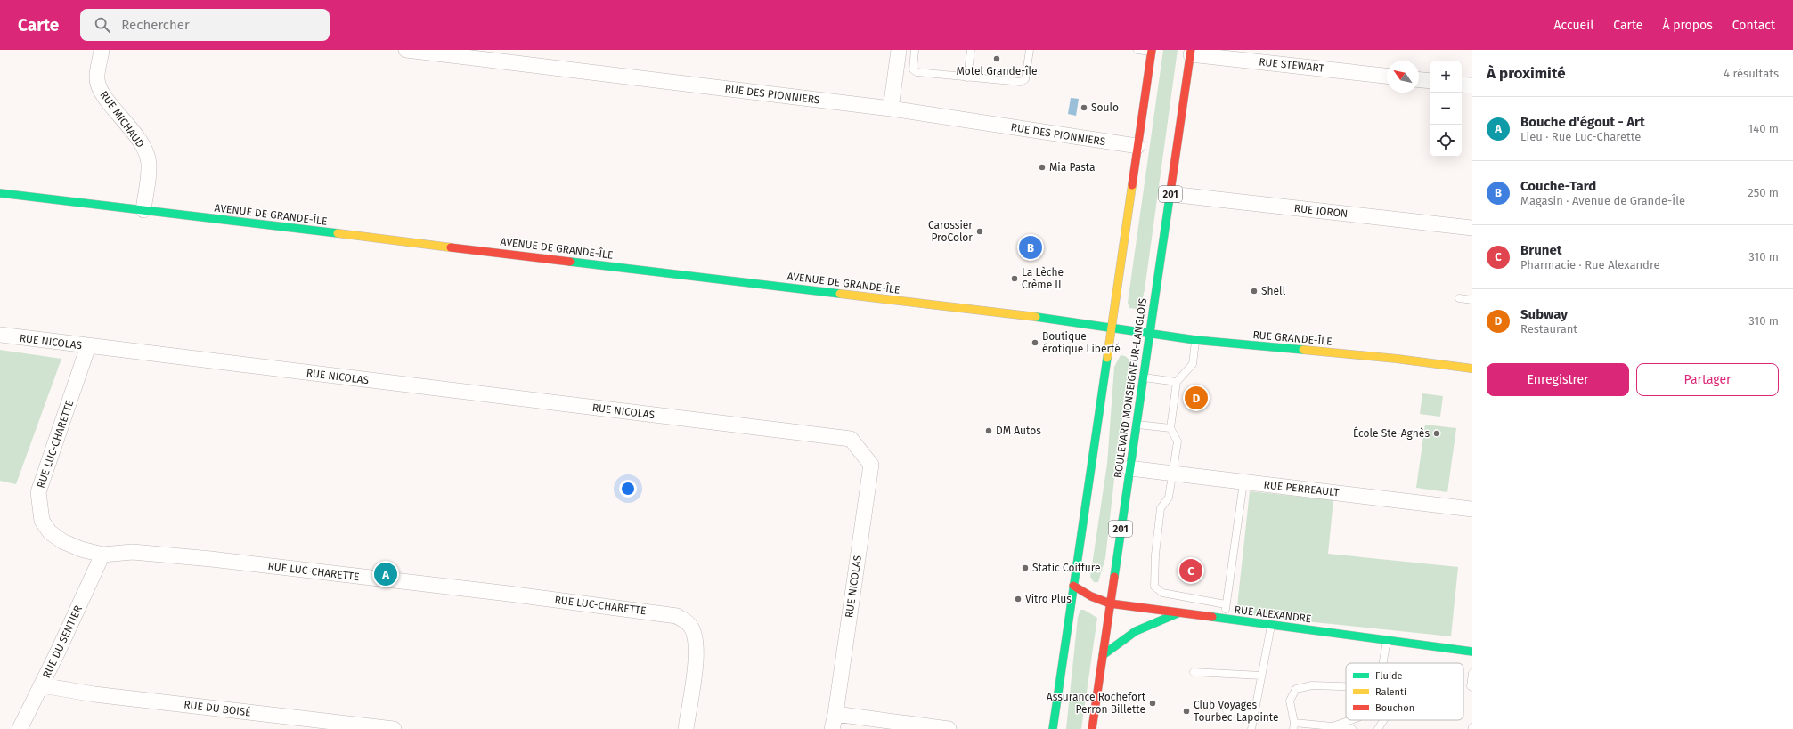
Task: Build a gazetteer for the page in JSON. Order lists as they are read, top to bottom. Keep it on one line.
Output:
{"streets":{"main road":["201","AVENUE DE GRANDE-ÎLE","RUE GRANDE-ÎLE","BOULEVARD MONSEIGNEUR-LANGLOIS","RUE ALEXANDRE"],"street":["RUE STEWART","RUE DES PIONNIERS","RUE MICHAUD","RUE JORON","RUE NICOLAS","RUE LUC-CHARETTE","RUE PERREAULT","RUE DU SENTIER","RUE DU BOISÉ"]},"crossings":[["RUE STEWART","BOULEVARD MONSEIGNEUR-LANGLOIS"],["RUE MICHAUD","AVENUE DE GRANDE-ÎLE"],["RUE JORON","BOULEVARD MONSEIGNEUR-LANGLOIS"],["AVENUE DE GRANDE-ÎLE","RUE GRANDE-ÎLE"],["RUE GRANDE-ÎLE","BOULEVARD MONSEIGNEUR-LANGLOIS"],["RUE NICOLAS","RUE LUC-CHARETTE"],["BOULEVARD MONSEIGNEUR-LANGLOIS","RUE PERREAULT"],["BOULEVARD MONSEIGNEUR-LANGLOIS","RUE ALEXANDRE"],["RUE LUC-CHARETTE","RUE DU SENTIER"],["RUE DU SENTIER","RUE DU BOISÉ"]],"places":["Motel Grande-île","Soulo","Mia Pasta","Carossier ProColor","La Lèche Crème II","Shell","Boutique érotique Liberté","DM Autos","École Ste-Agnès","Static Coiffure","Vitro Plus","Assurance Rochefort Perron Billette","Club Voyages Tourbec-Lapointe"],"legend":["Fluide","Ralenti","Bouchon"],"north":"top left","page":{"header":"Carte","search":"Rechercher","nav":["Accueil","Carte","À propos","Contact"],"heading":["À proximité","4 résultats"],"map_buttons":["+","−"],"list":[{"mark":"A","name":"Bouche d'égout - Art","note":"Lieu · Rue Luc-Charette","value":"140 m"},{"mark":"B","name":"Couche-Tard","note":"Magasin · Avenue de Grande-Île","value":"250 m"},{"mark":"C","name":"Brunet","note":"Pharmacie · Rue Alexandre","value":"310 m"},{"mark":"D","name":"Subway","note":"Restaurant","value":"310 m"}],"pins":["B","D","C","A"],"buttons":["Enregistrer","Partager"]}}
